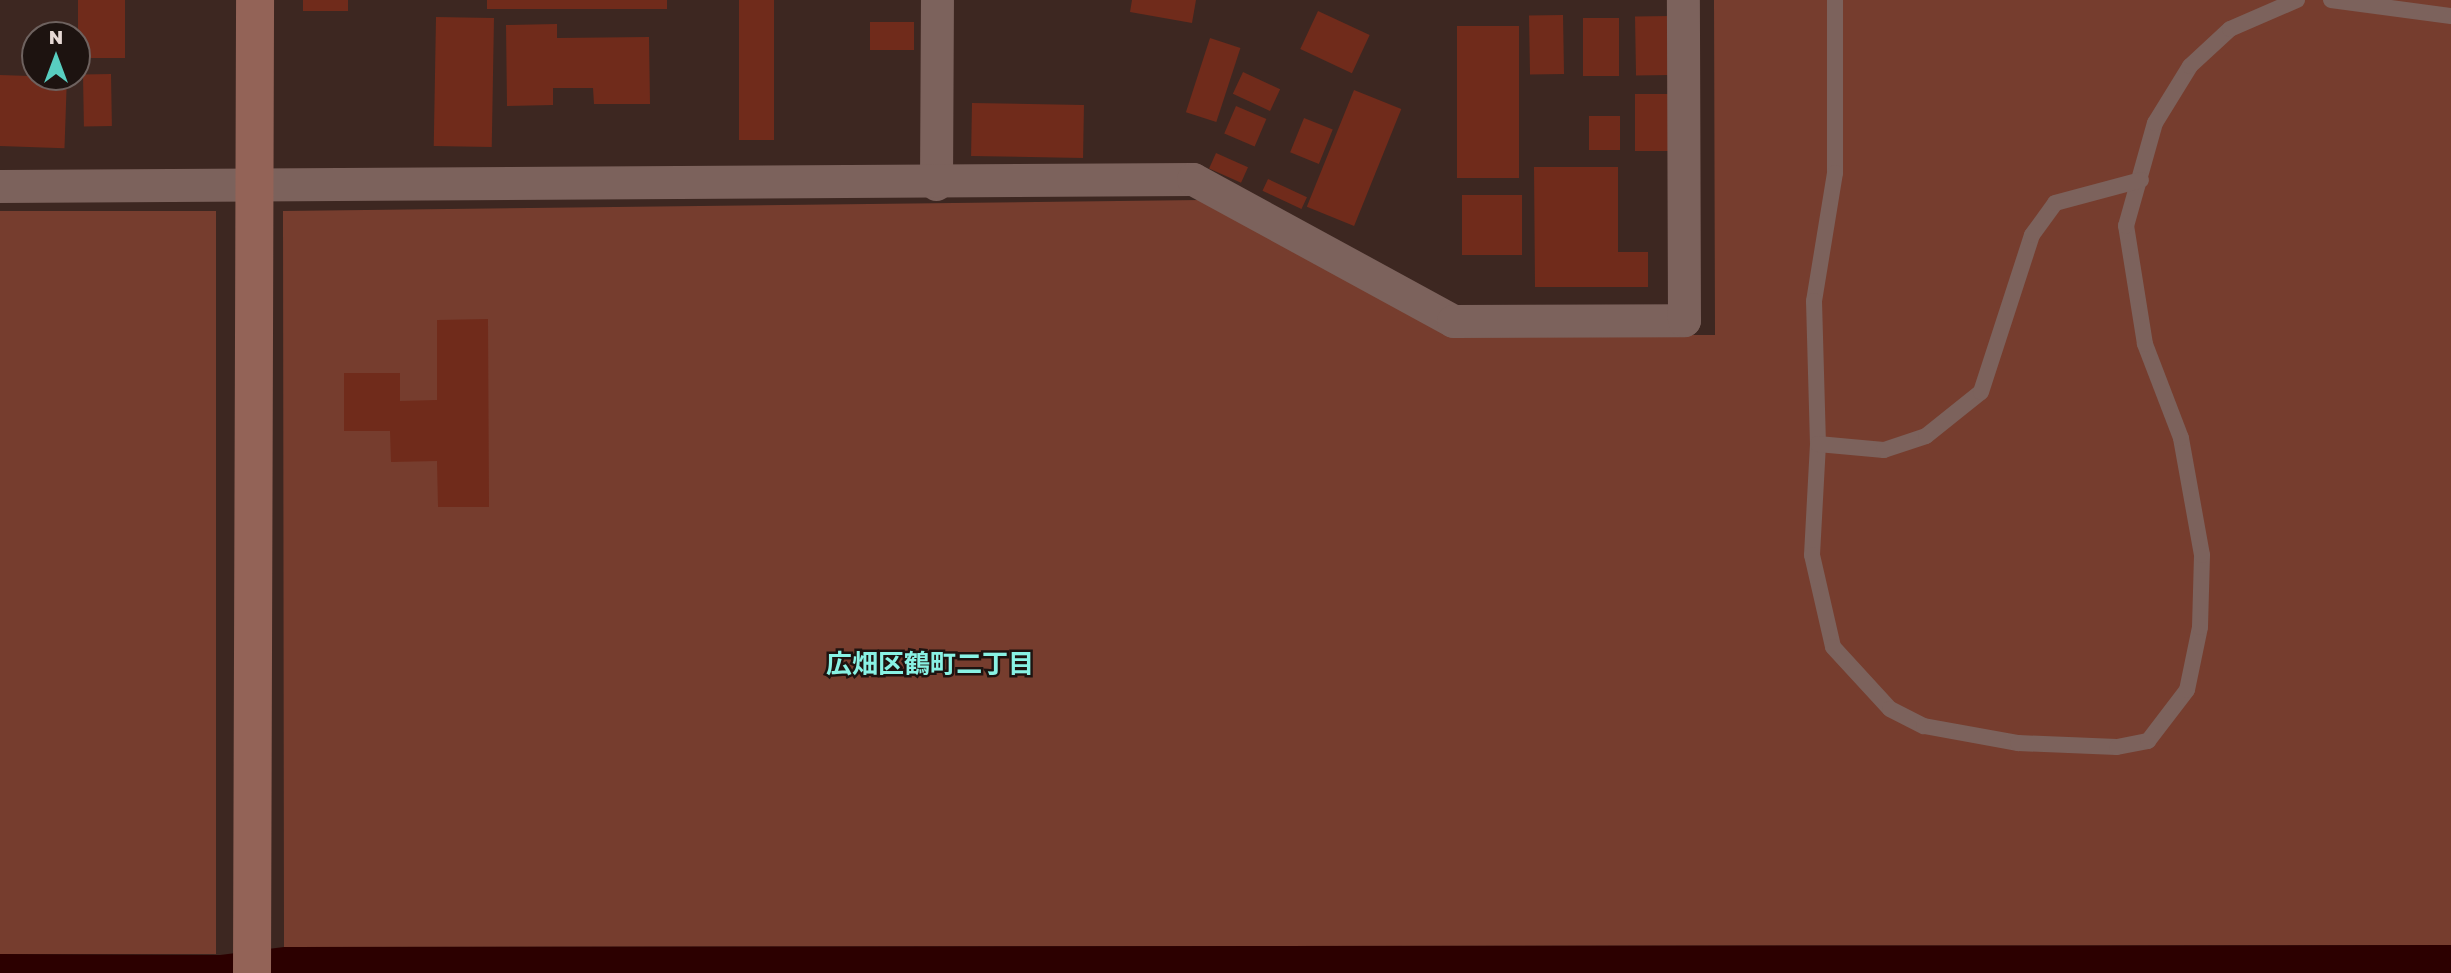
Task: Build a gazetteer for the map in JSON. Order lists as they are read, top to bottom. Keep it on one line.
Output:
{"districts":["広畑区鶴町二丁目"],"north":"top"}
